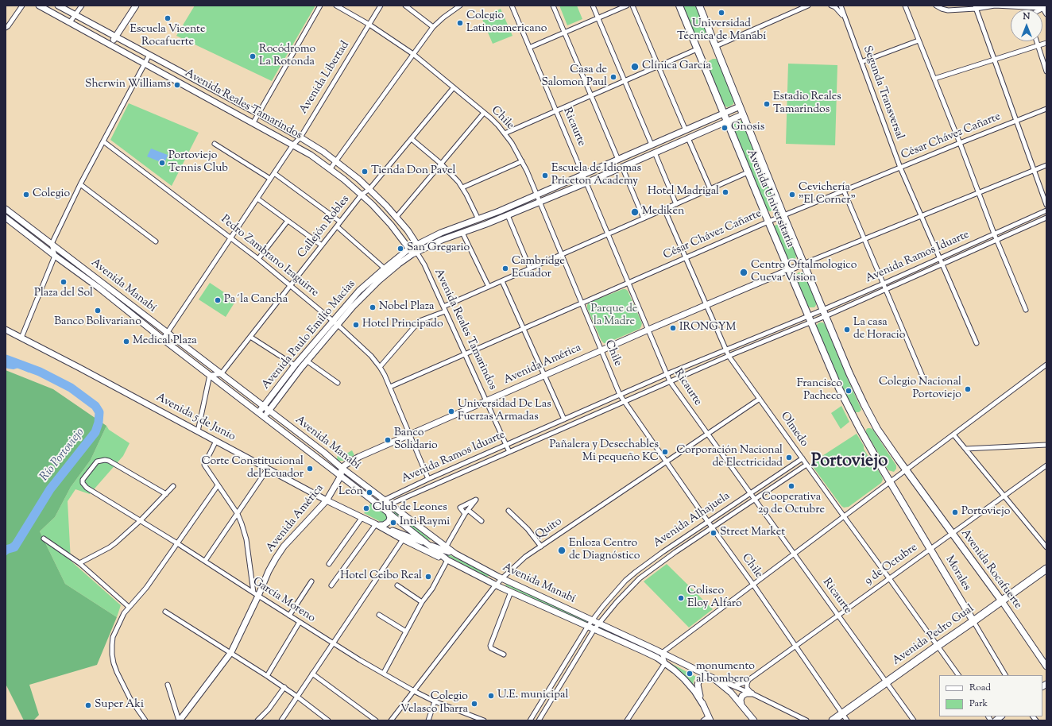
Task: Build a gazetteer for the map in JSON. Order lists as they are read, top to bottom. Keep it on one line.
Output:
{"streets":{"highway":["Avenida Pedro Gual"],"main road":["Avenida Reales Tamarindos","Avenida Universitaria","Avenida Manabí","Avenida Paulo Emilio Macías","Avenida América","Avenida 5 de Junio","Avenida Rocafuerte","Morales"],"street":["Avenida Libertad","Segunda Transversal","Chile","Ricaurte","César Chávez Cañarte","Callejón Robles","Pedro Zambrano Izaguirre","Avenida Ramos Iduarte","Olmedo","Avenida Alhajuela","Quito","9 de Octubre","García Moreno"]},"crossings":[["Avenida Libertad","Avenida Reales Tamarindos"],["Avenida Libertad","Chile"],["Avenida Libertad","Pedro Zambrano Izaguirre"],["Avenida Libertad","Avenida Manabí"],["Segunda Transversal","César Chávez Cañarte"],["Segunda Transversal","Avenida Ramos Iduarte"],["Avenida Reales Tamarindos","César Chávez Cañarte"],["Avenida Reales Tamarindos","Callejón Robles"],["Avenida Reales Tamarindos","Avenida Ramos Iduarte"],["Avenida Reales Tamarindos","Avenida Paulo Emilio Macías"],["Avenida Reales Tamarindos","Avenida América"],["Chile","César Chávez Cañarte"],["Chile","Callejón Robles"],["Chile","Avenida Ramos Iduarte"],["Chile","Avenida Paulo Emilio Macías"],["Chile","Avenida América"],["Chile","Avenida Alhajuela"],["Chile","Quito"],["Chile","9 de Octubre"],["Chile","Avenida Pedro Gual"],["Ricaurte","César Chávez Cañarte"],["Ricaurte","Avenida Ramos Iduarte"],["Ricaurte","Avenida Paulo Emilio Macías"],["Ricaurte","Avenida América"],["Ricaurte","Avenida Alhajuela"],["Ricaurte","Quito"],["Ricaurte","9 de Octubre"],["Ricaurte","Avenida Pedro Gual"],["César Chávez Cañarte","Avenida Universitaria"],["César Chávez Cañarte","Pedro Zambrano Izaguirre"],["César Chávez Cañarte","Olmedo"],["Avenida Universitaria","Avenida Ramos Iduarte"],["Avenida Universitaria","Avenida Paulo Emilio Macías"],["Avenida Universitaria","Avenida América"],["Avenida Universitaria","Avenida Rocafuerte"],["Avenida Universitaria","Morales"],["Callejón Robles","Pedro Zambrano Izaguirre"],["Callejón Robles","Avenida Manabí"],["Pedro Zambrano Izaguirre","Avenida Ramos Iduarte"],["Pedro Zambrano Izaguirre","Avenida Paulo Emilio Macías"],["Pedro Zambrano Izaguirre","Avenida América"],["Avenida Ramos Iduarte","Avenida Manabí"],["Avenida Ramos Iduarte","Olmedo"],["Avenida Manabí","Avenida Paulo Emilio Macías"],["Avenida Manabí","Avenida América"],["Avenida Manabí","Avenida 5 de Junio"],["Avenida Manabí","Avenida Alhajuela"],["Avenida Manabí","Quito"],["Avenida América","Avenida 5 de Junio"],["Avenida América","Olmedo"],["Avenida América","García Moreno"],["Olmedo","Avenida Alhajuela"],["Olmedo","Quito"],["Olmedo","9 de Octubre"],["Olmedo","Avenida Pedro Gual"],["Quito","García Moreno"],["9 de Octubre","Avenida Rocafuerte"],["9 de Octubre","Morales"],["Avenida Rocafuerte","Avenida Pedro Gual"],["Morales","Avenida Pedro Gual"]],"districts":["Portoviejo"],"water":["Río Portoviejo"],"parks":["Parque de la Madre"],"places":["Universidad Técnica de Manabí","Escuela Vicente Rocafuerte","Colegio Latinoamericano","Rocódromo La Rotonda","Clínica García","Casa de Salomon Paul","Sherwin Williams","Estadio Reales Tamarindos","Gnosis","Portoviejo Tennis Club","Tienda Don Pavel","Escuela de Idiomas Priceton Academy","Hotel Madrigal","Colegio","Cevichería \"El Corner\"","Mediken","San Gregario","Cambridge Ecuador","Centro Oftalmologico Cueva Vision","Plaza del Sol","Pa´la Cancha","Nobel Plaza","Banco Bolivariano","Hotel Principado","IRONGYM","La casa de Horacio","Medical Plaza","Colegio Nacional Portoviejo","Francisco Pacheco","Universidad De Las Fuerzas Armadas","Banco Solidario","Pañalera y Desechables Mi pequeño KC","Corporación Nacional de Electricidad","Corte Constitucional del Ecuador","Cooperativa 29 de Octubre","León","Club de Leones","Portoviejo","Inti Raymi","Street Market","Enloza Centro de Diagnóstico","Hotel Ceibo Real","Coliseo Eloy Alfaro","monumento al bombero","U.E. municipal","Colegio Velasco Ibarra","Super Aki"],"legend":["Road","Park"],"north":"top"}
